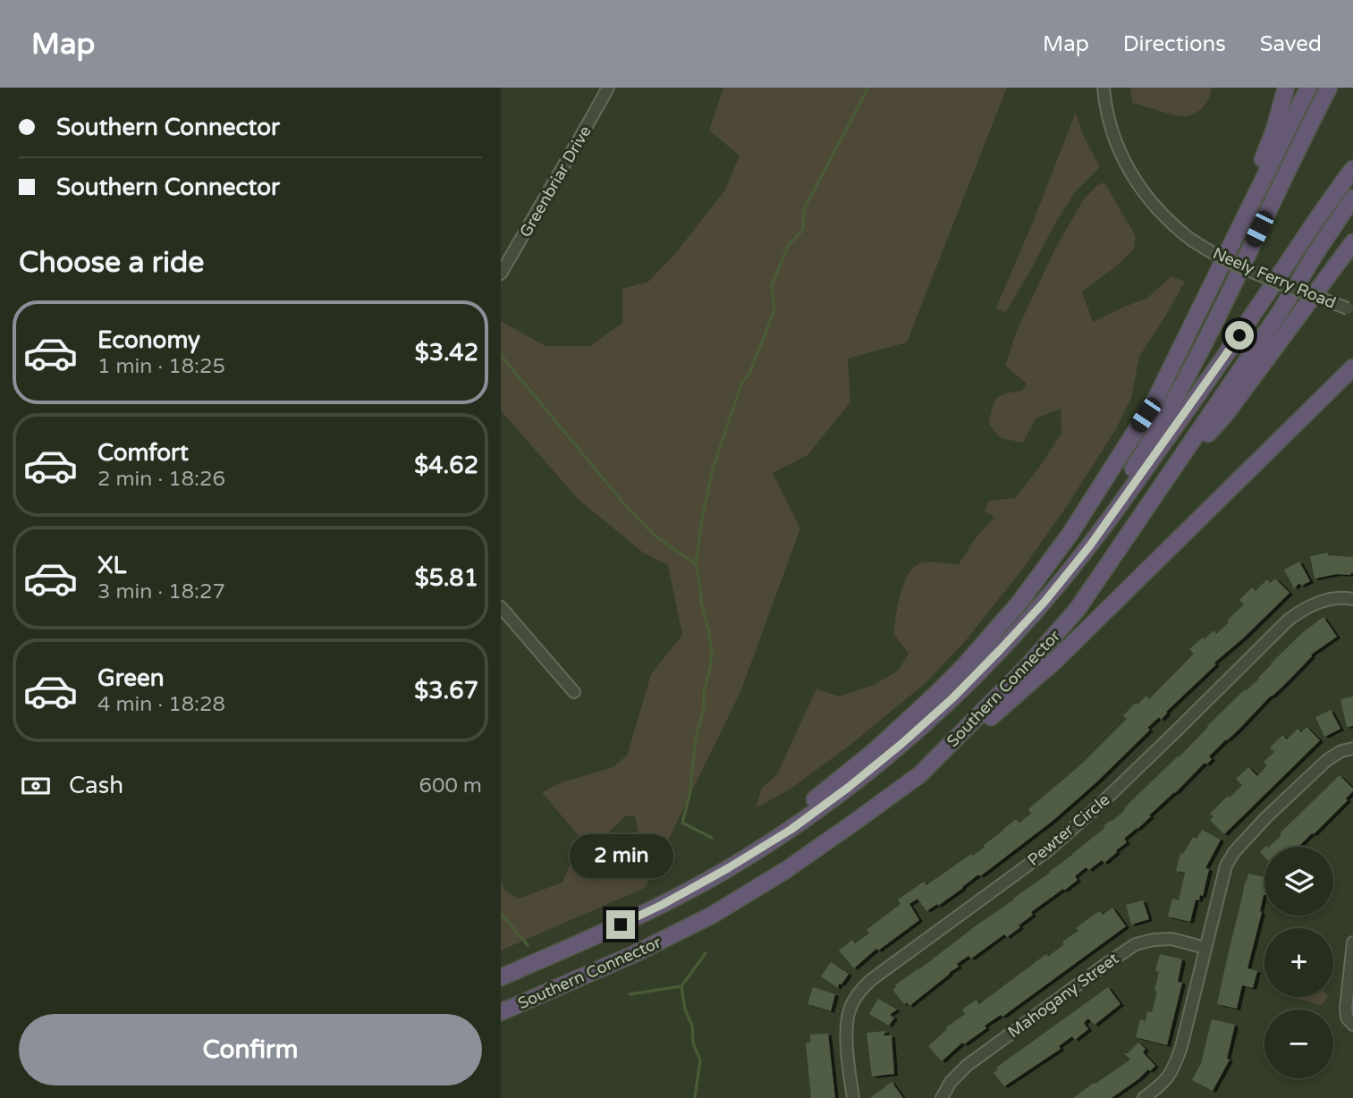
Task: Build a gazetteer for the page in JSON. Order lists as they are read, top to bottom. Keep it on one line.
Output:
{"streets":{"highway":["Southern Connector"],"street":["Greenbriar Drive","Neely Ferry Road","Pewter Circle","Mahogany Street"]},"page":{"header":"Map","nav":["Map","Directions","Saved"],"banner":["Southern Connector","Southern Connector"],"heading":"Choose a ride","list":[{"name":"Economy","note":"1 min · 18:25","value":"$3.42"},{"name":"Comfort","note":"2 min · 18:26","value":"$4.62"},{"name":"XL","note":"3 min · 18:27","value":"$5.81"},{"name":"Green","note":"4 min · 18:28","value":"$3.67"}],"pay":["Cash","600 m"],"bubble":"2 min","map_buttons":["+","−"],"buttons":"Confirm"}}
